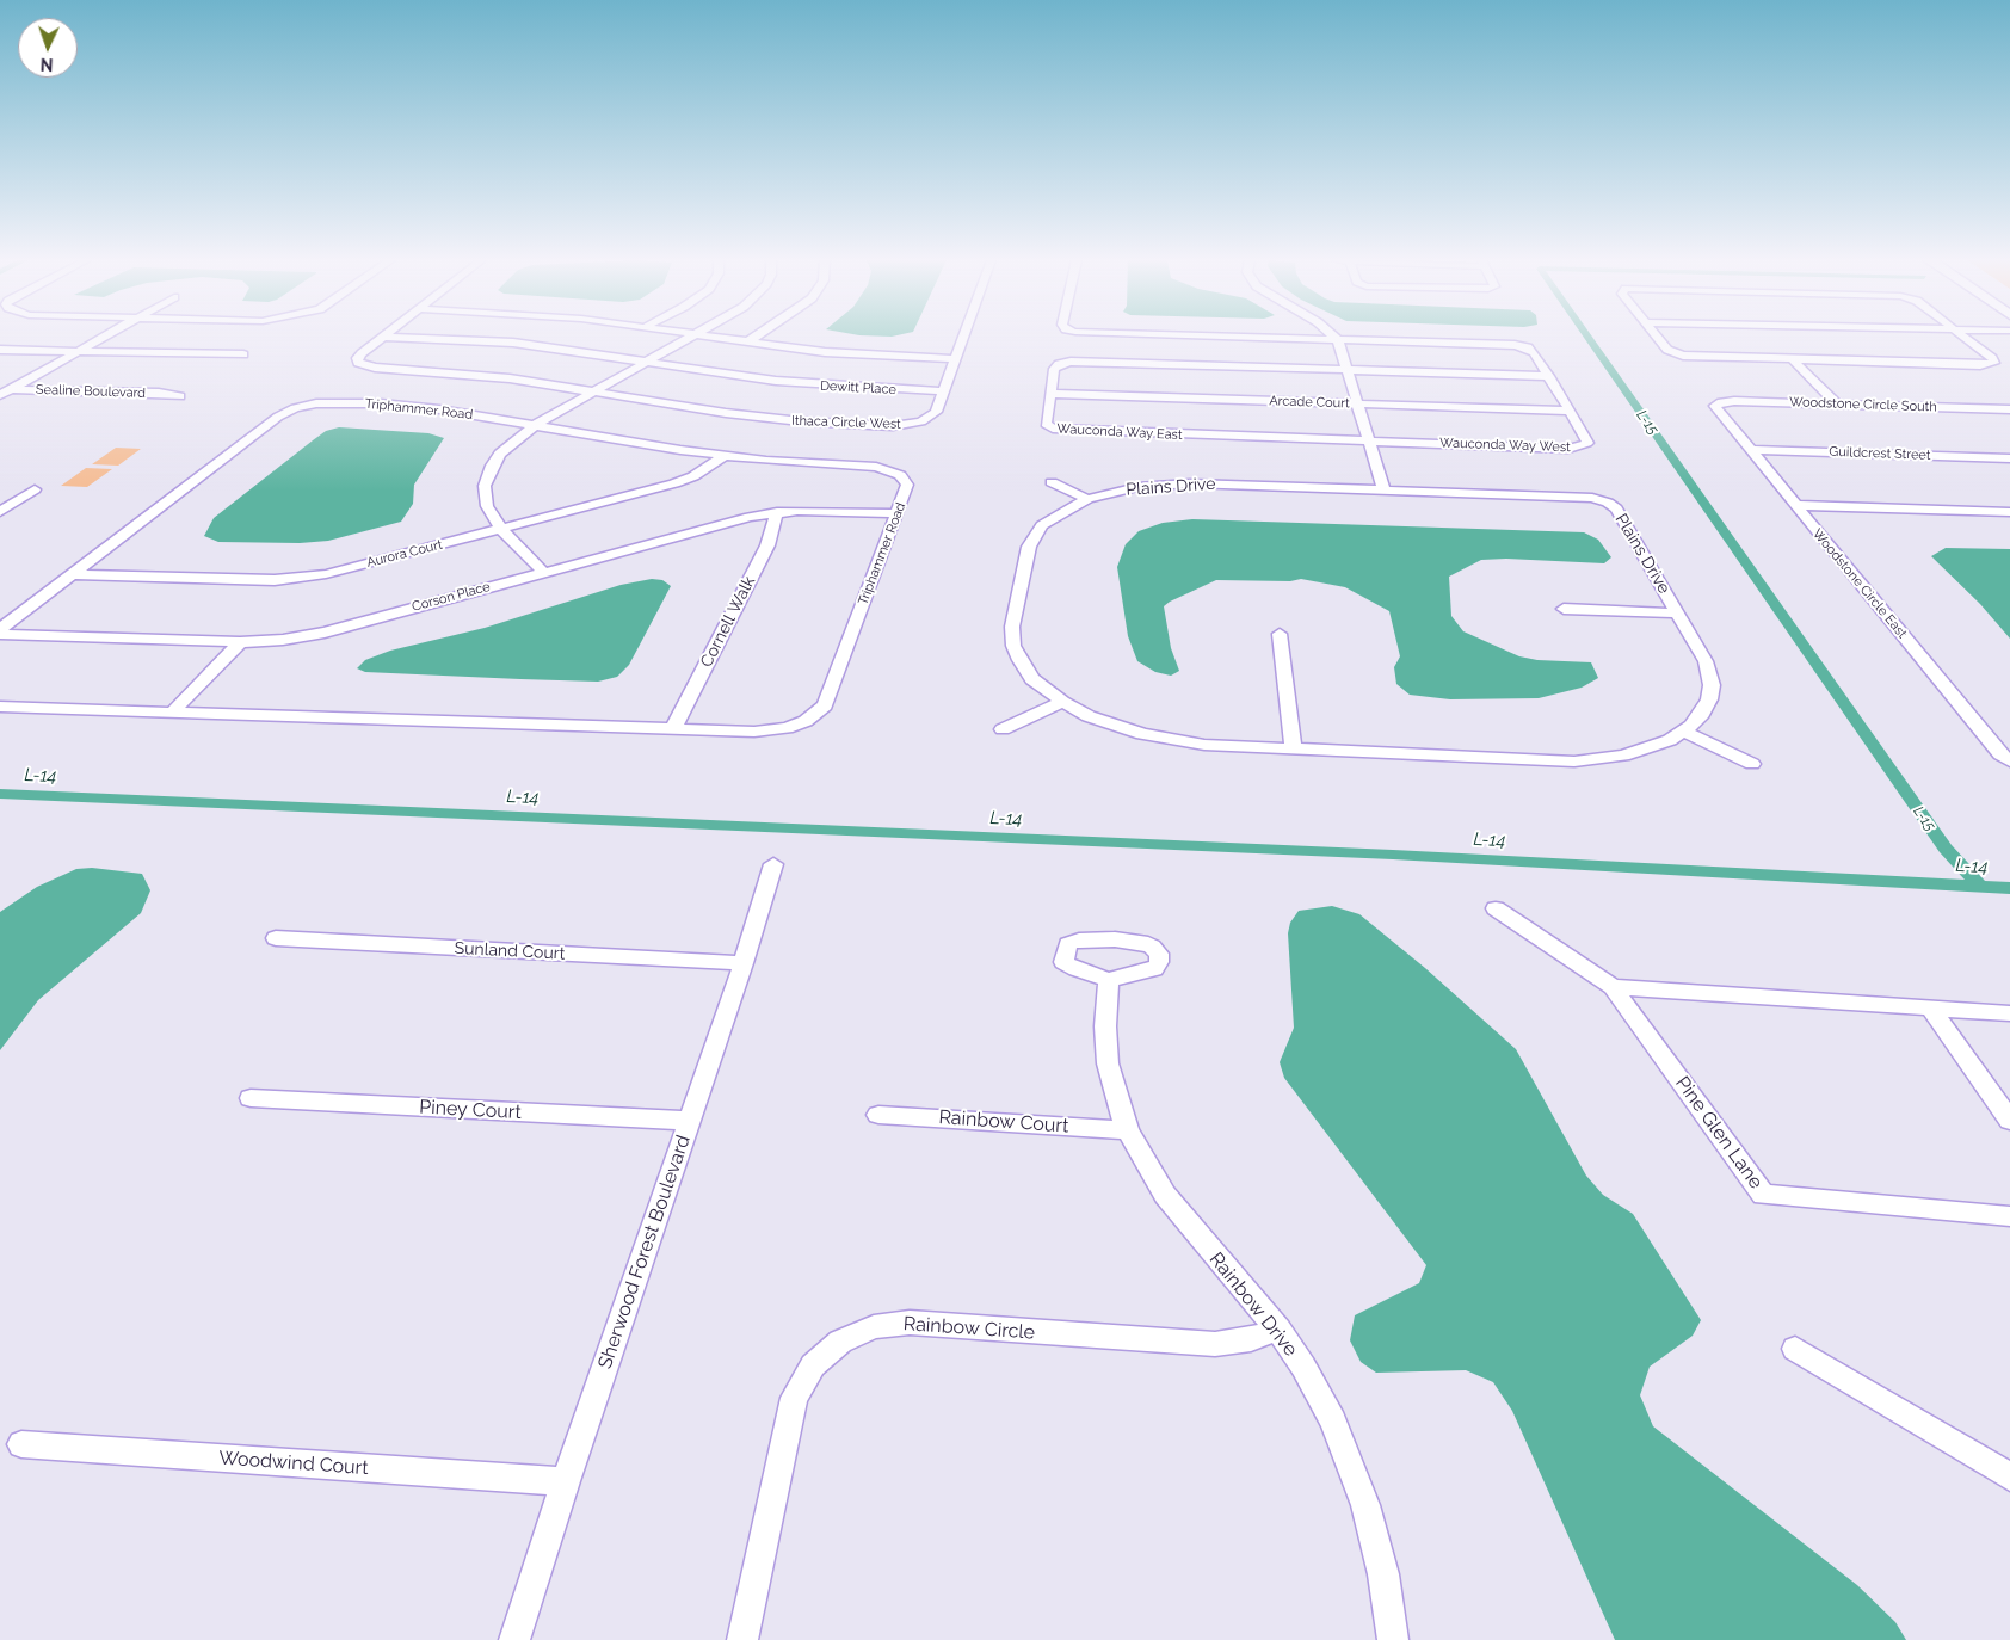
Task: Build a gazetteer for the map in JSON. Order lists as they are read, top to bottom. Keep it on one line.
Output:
{"streets":{"street":["Dewitt Place","Sealine Boulevard","Arcade Court","Woodstone Circle South","Triphammer Road","Ithaca Circle West","Wauconda Way East","Wauconda Way West","Guildcrest Street","Plains Drive","Aurora Court","Woodstone Circle East","Corson Place","Cornell Walk","Sunland Court","Piney Court","Rainbow Court","Pine Glen Lane","Sherwood Forest Boulevard","Rainbow Drive","Rainbow Circle","Woodwind Court"]},"crossings":[["Dewitt Place","Ithaca Circle West"],["Arcade Court","Wauconda Way East"],["Arcade Court","Wauconda Way West"],["Woodstone Circle South","Woodstone Circle East"],["Triphammer Road","Aurora Court"],["Triphammer Road","Corson Place"],["Triphammer Road","Cornell Walk"],["Wauconda Way East","Wauconda Way West"],["Guildcrest Street","Woodstone Circle East"],["Corson Place","Cornell Walk"],["Sunland Court","Sherwood Forest Boulevard"],["Piney Court","Sherwood Forest Boulevard"],["Rainbow Court","Rainbow Drive"],["Sherwood Forest Boulevard","Woodwind Court"],["Rainbow Drive","Rainbow Circle"]],"water":["L-15","L-14"],"north":"bottom"}
